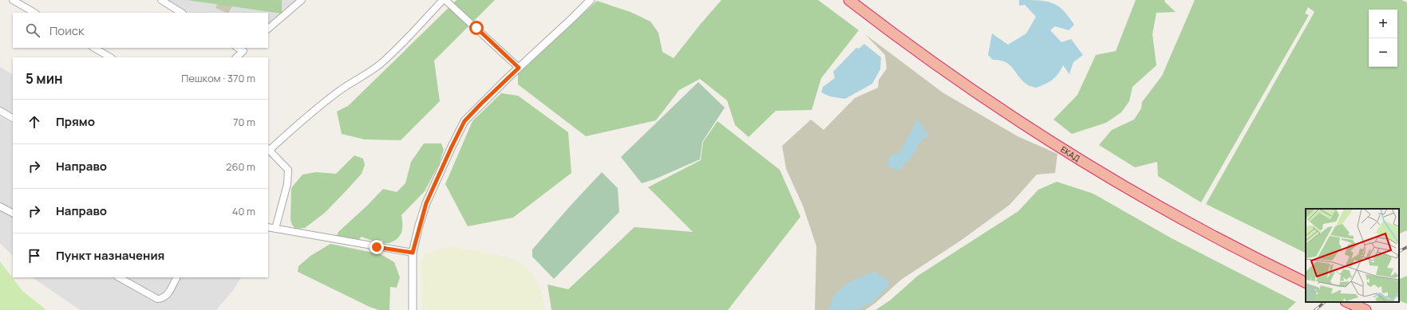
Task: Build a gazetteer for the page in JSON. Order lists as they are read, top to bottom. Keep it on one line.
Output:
{"streets":{"highway":["ЕКАД"]},"page":{"map_buttons":["+","−"],"search":"Поиск","heading":["5 мин","Пешком · 370 m"],"list":[["Прямо","70 m"],["Направо","260 m"],["Направо","40 m"],"Пункт назначения"]}}
